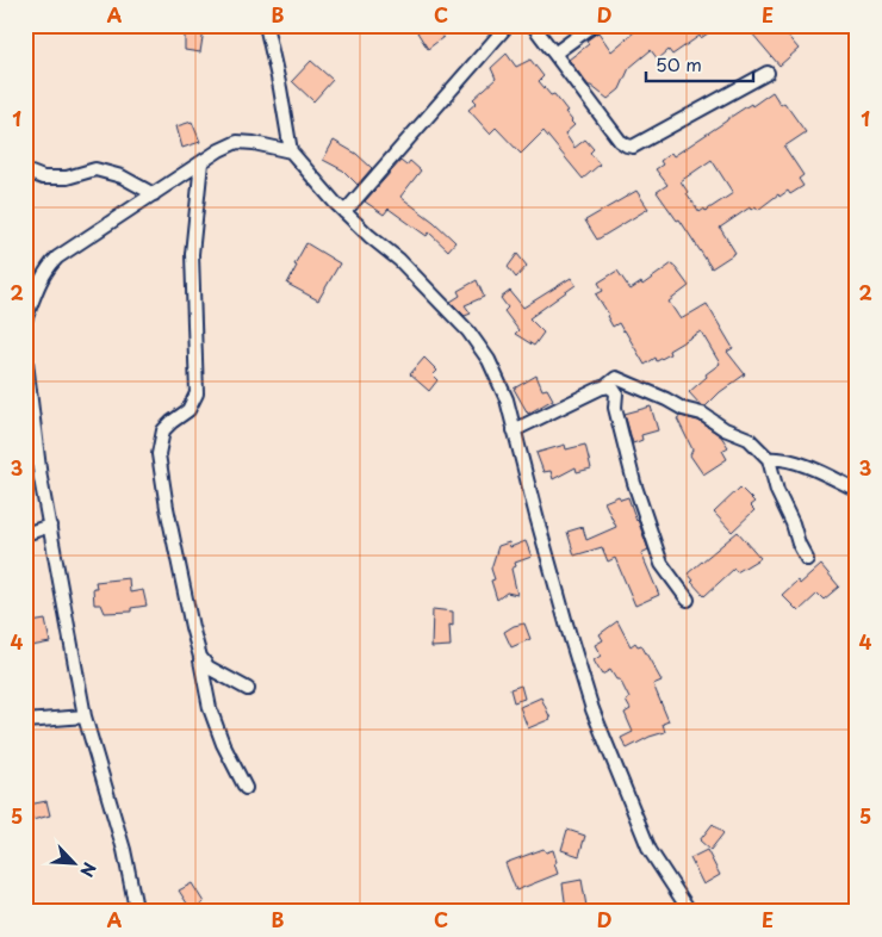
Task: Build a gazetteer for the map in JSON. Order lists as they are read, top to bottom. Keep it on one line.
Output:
{"scale_bar":"50 m","north":"bottom right","grid":{"columns":["A","B","C","D","E"],"rows":["1","2","3","4","5"]}}
